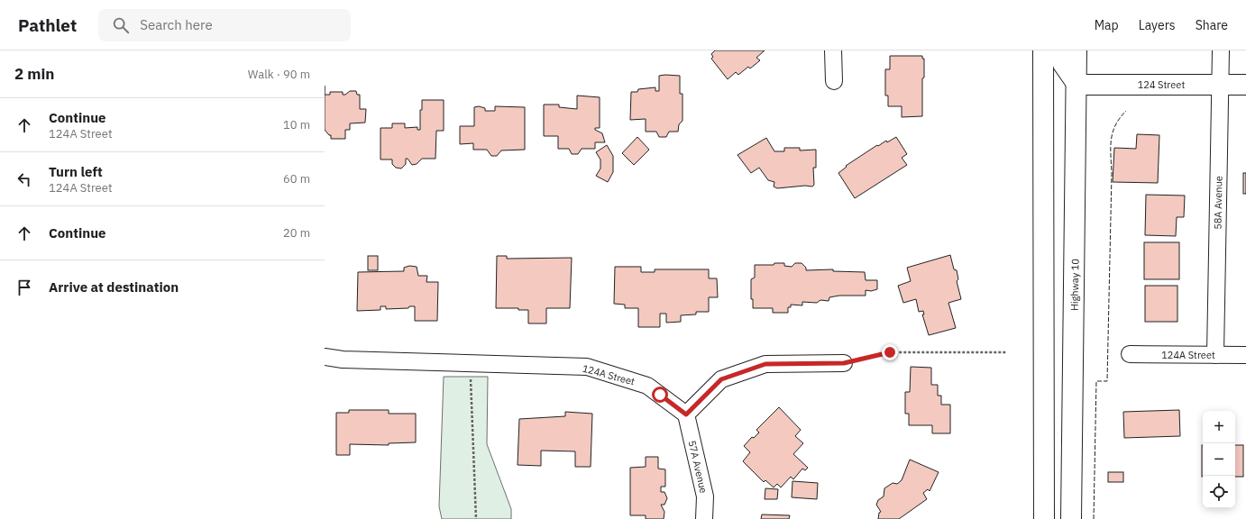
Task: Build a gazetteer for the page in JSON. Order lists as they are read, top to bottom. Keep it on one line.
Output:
{"streets":{"main road":["124 Street","Highway 10"],"street":["58A Avenue","124A Street","57A Avenue"]},"crossings":[["124 Street","58A Avenue"],["124 Street","Highway 10"],["58A Avenue","124A Street"],["124A Street","57A Avenue"]],"page":{"header":"Pathlet","search":"Search here","nav":["Map","Layers","Share"],"heading":["2 min","Walk · 90 m"],"list":[["Continue","124A Street","10 m"],["Turn left","124A Street","60 m"],["Continue","20 m"],"Arrive at destination"],"map_buttons":["+","−"]}}
